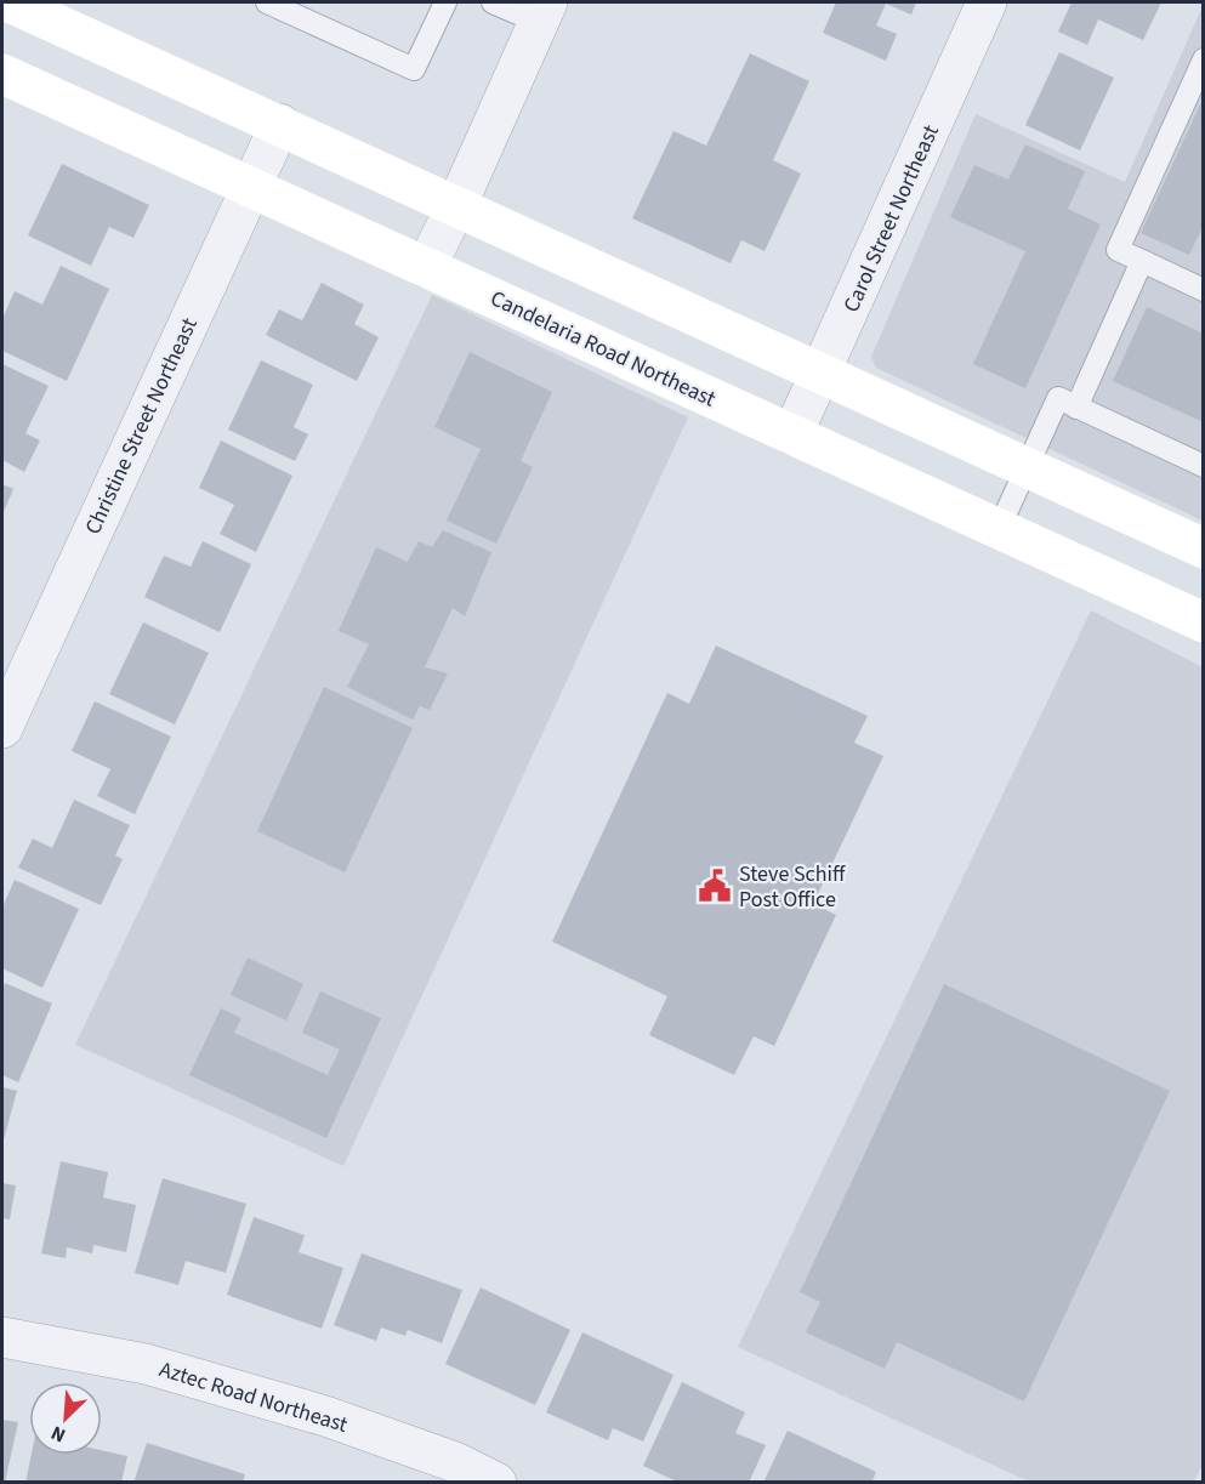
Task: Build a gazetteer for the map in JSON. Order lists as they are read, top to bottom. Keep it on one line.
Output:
{"streets":{"main road":["Candelaria Road Northeast"],"street":["Carol Street Northeast","Christine Street Northeast","Aztec Road Northeast"]},"crossings":[["Carol Street Northeast","Candelaria Road Northeast"],["Candelaria Road Northeast","Christine Street Northeast"]],"places":{"public building":["Steve Schiff Post Office"]},"north":"bottom left"}
